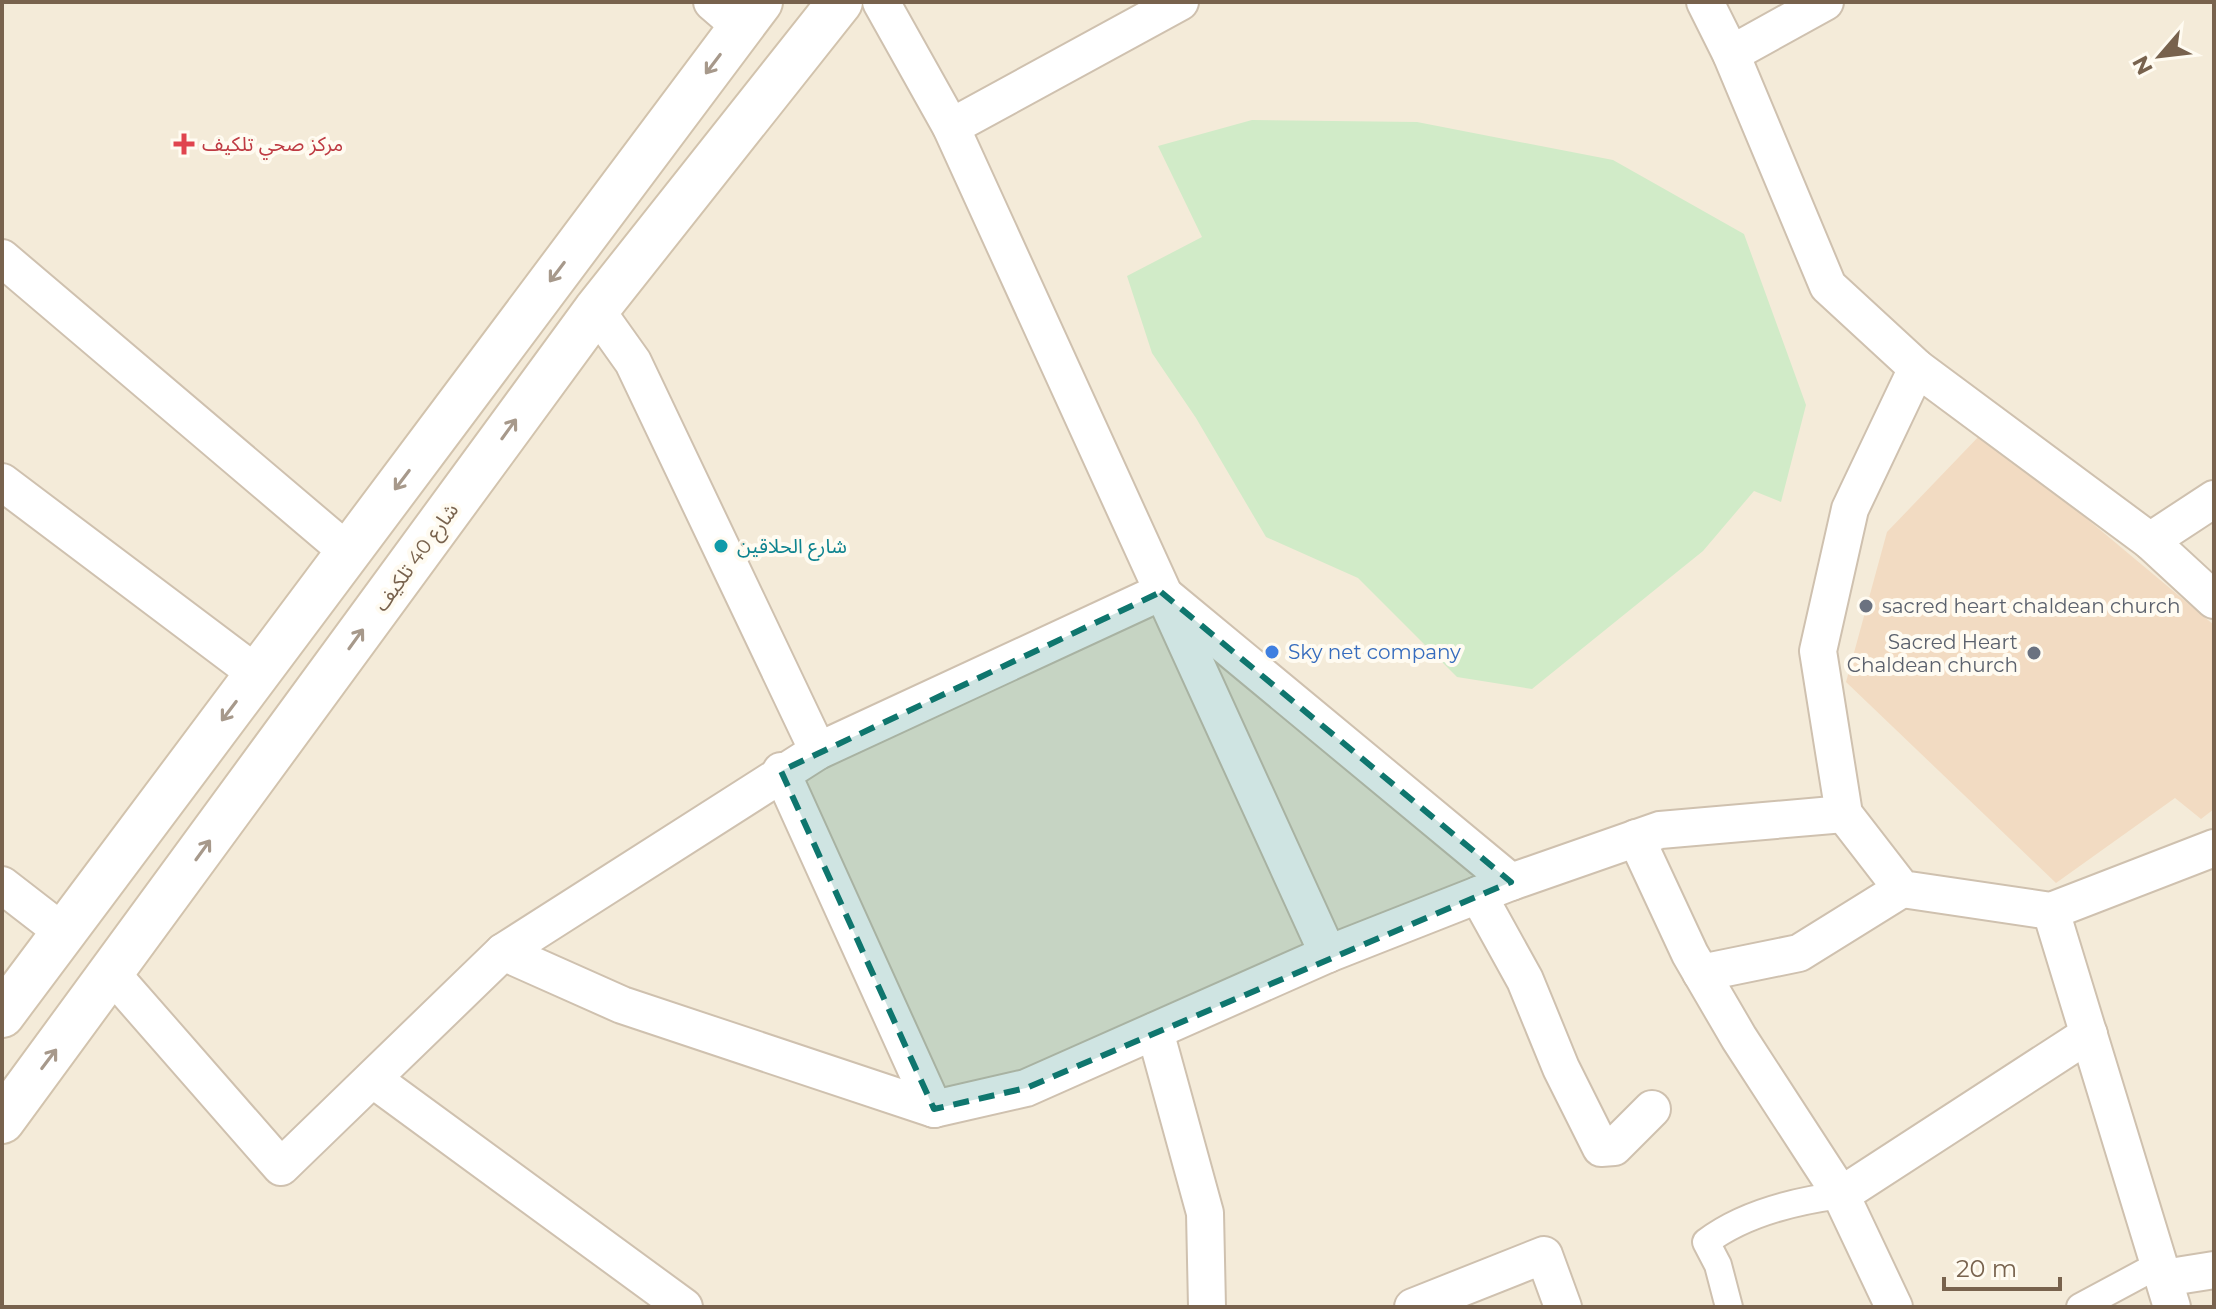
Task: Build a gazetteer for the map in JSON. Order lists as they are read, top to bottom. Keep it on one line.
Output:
{"streets":{"main road":["شارع 40 تلكيف"]},"places":{"health":["مركز صحي تلكيف"],"other":["شارع الحلاقين","sacred heart chaldean church","Sky net company","Sacred Heart Chaldean church"]},"scale_bar":"20 m","north":"bottom left"}
